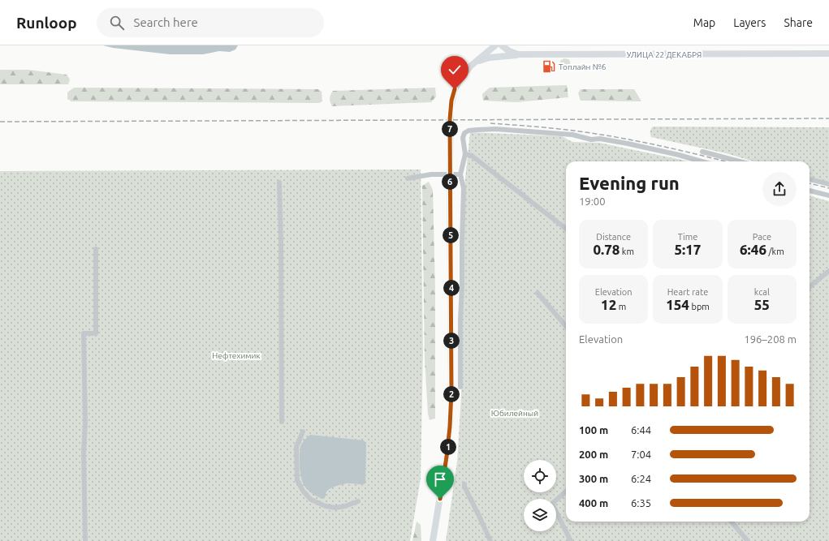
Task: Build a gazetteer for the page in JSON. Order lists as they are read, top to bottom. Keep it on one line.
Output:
{"streets":{"main road":["УЛИЦА 22 ДЕКАБРЯ"]},"parks":["Нефтехимик","Юбилейный"],"places":{"fuel station":["Топлайн №6"]},"page":{"header":"Runloop","search":"Search here","nav":["Map","Layers","Share"],"pins":["7","6","5","4","3","2","1"],"heading":["Evening run","19:00"],"stats":[["Distance","0.78 km"],["Time","5:17"],["Pace","6:46 /km"],["Elevation","12 m"],["Heart rate","154 bpm"],["kcal","55"]],"chart":["Elevation","196–208 m"],"list":[{"name":"100 m","note":"6:44"},{"name":"200 m","note":"7:04"},{"name":"300 m","note":"6:24"},{"name":"400 m","note":"6:35"}]}}
